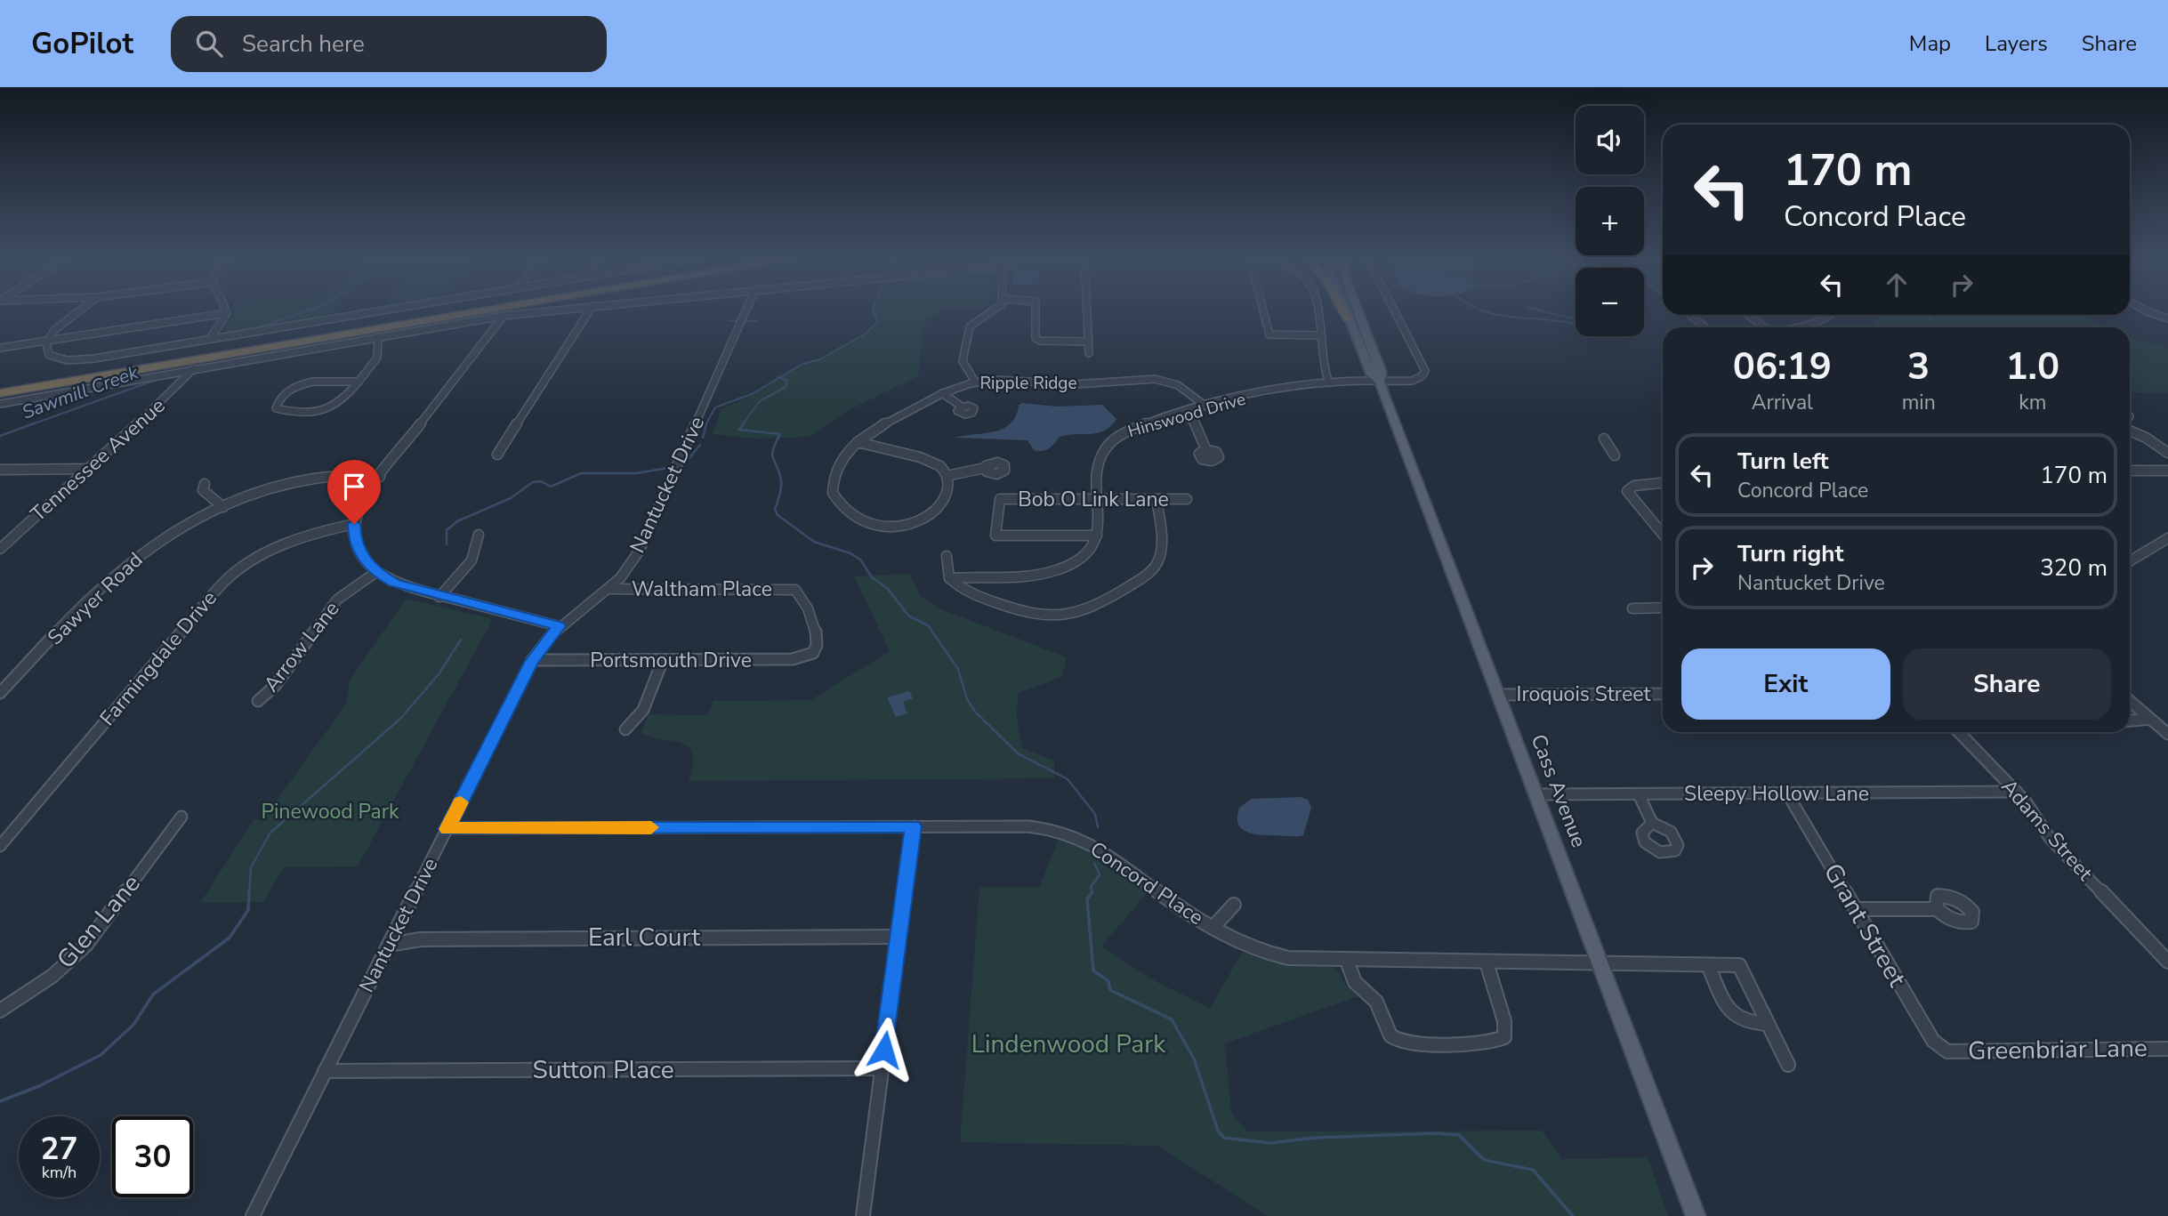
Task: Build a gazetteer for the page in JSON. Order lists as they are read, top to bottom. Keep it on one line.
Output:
{"streets":{"main road":["Cass Avenue"],"street":["Ripple Ridge","Hinswood Drive","Tennessee Avenue","Nantucket Drive","Bob O Link Lane","Waltham Place","Sawyer Road","Arrow Lane","Farmingdale Drive","Portsmouth Drive","Iroquois Street","Sleepy Hollow Lane","Adams Street","Concord Place","Glen Lane","Grant Street","Earl Court","Greenbriar Lane","Sutton Place"]},"crossings":[["Ripple Ridge","Hinswood Drive"],["Hinswood Drive","Bob O Link Lane"],["Hinswood Drive","Cass Avenue"],["Nantucket Drive","Waltham Place"],["Nantucket Drive","Portsmouth Drive"],["Nantucket Drive","Concord Place"],["Nantucket Drive","Earl Court"],["Nantucket Drive","Sutton Place"],["Waltham Place","Portsmouth Drive"],["Iroquois Street","Cass Avenue"],["Cass Avenue","Sleepy Hollow Lane"],["Cass Avenue","Concord Place"],["Sleepy Hollow Lane","Adams Street"],["Sleepy Hollow Lane","Grant Street"],["Grant Street","Greenbriar Lane"]],"water":["Sawmill Creek"],"parks":["Pinewood Park","Lindenwood Park"],"page":{"header":"GoPilot","search":"Search here","nav":["Map","Layers","Share"],"map_buttons":["+","−"],"turn":["170 m","Concord Place"],"eta":["06:19","Arrival","3","min","1.0","km"],"list":[{"name":"Turn left","note":"Concord Place","value":"170 m"},{"name":"Turn right","note":"Nantucket Drive","value":"320 m"}],"buttons":["Exit","Share"],"speed":"27 km/h","limit":"30"}}
